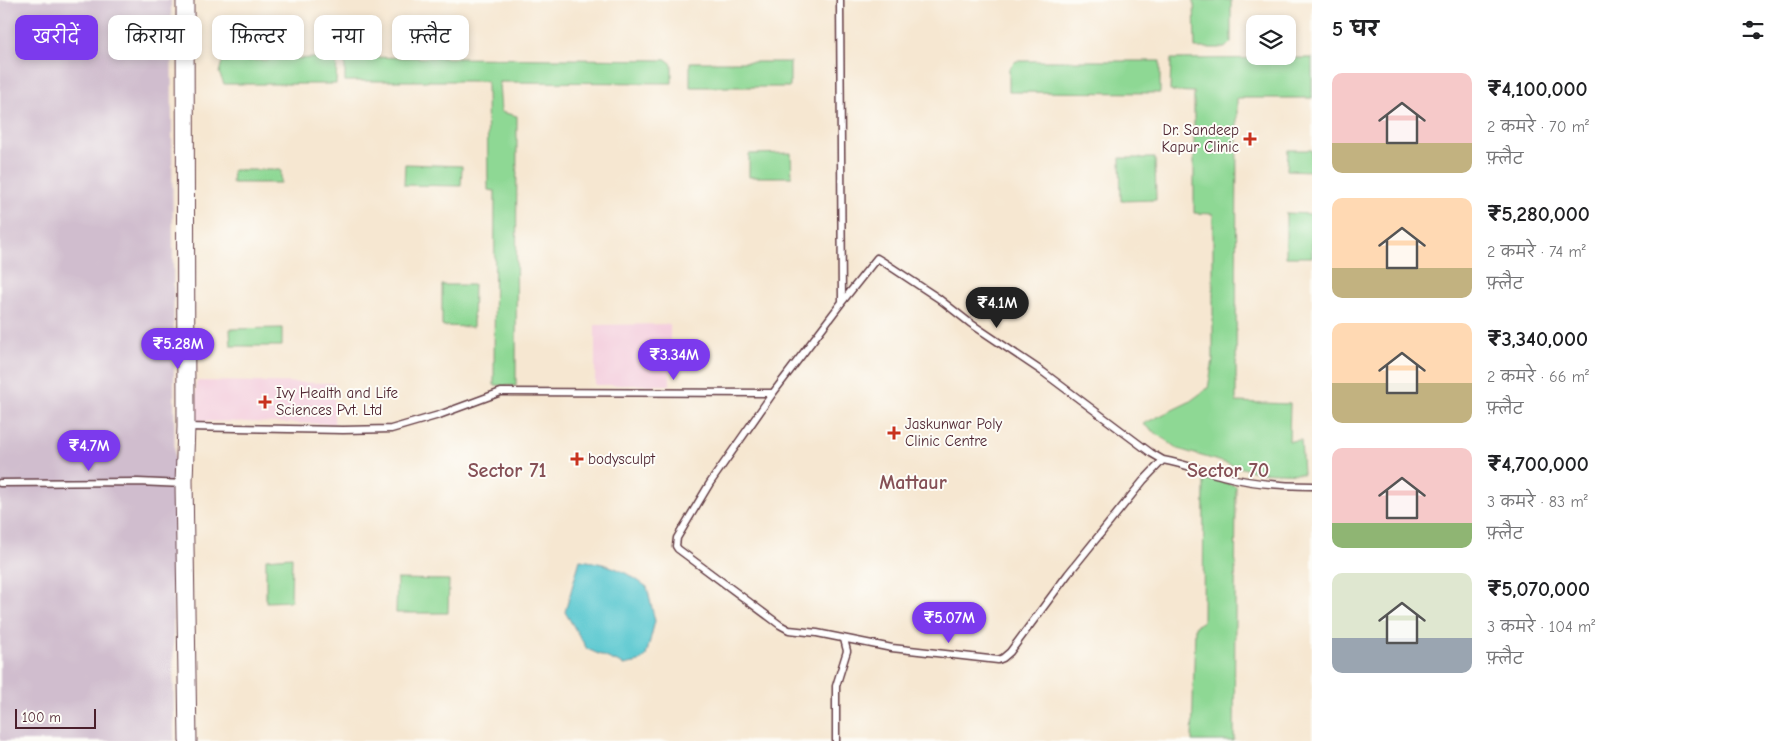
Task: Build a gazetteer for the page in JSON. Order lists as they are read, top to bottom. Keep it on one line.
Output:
{"districts":["Sector 71","Sector 70","Mattaur"],"places":{"health":["Dr. Sandeep Kapur Clinic","Ivy Health and Life Sciences Pvt. Ltd","Jaskunwar Poly Clinic Centre","bodysculpt"]},"scale_bar":"100 m","page":{"heading":"5 घर","chip":["खरीदें","किराया","फ़िल्टर","नया","फ़्लैट"],"list":[{"name":"₹4,100,000","note":"2 कमरे · 70 m² · फ़्लैट"},{"name":"₹5,280,000","note":"2 कमरे · 74 m² · फ़्लैट"},{"name":"₹3,340,000","note":"2 कमरे · 66 m² · फ़्लैट"},{"name":"₹4,700,000","note":"3 कमरे · 83 m² · फ़्लैट"},{"name":"₹5,070,000","note":"3 कमरे · 104 m² · फ़्लैट"}],"price":["₹4.1M","₹5.28M","₹3.34M","₹4.7M","₹5.07M"],"scale":"100 m"}}
